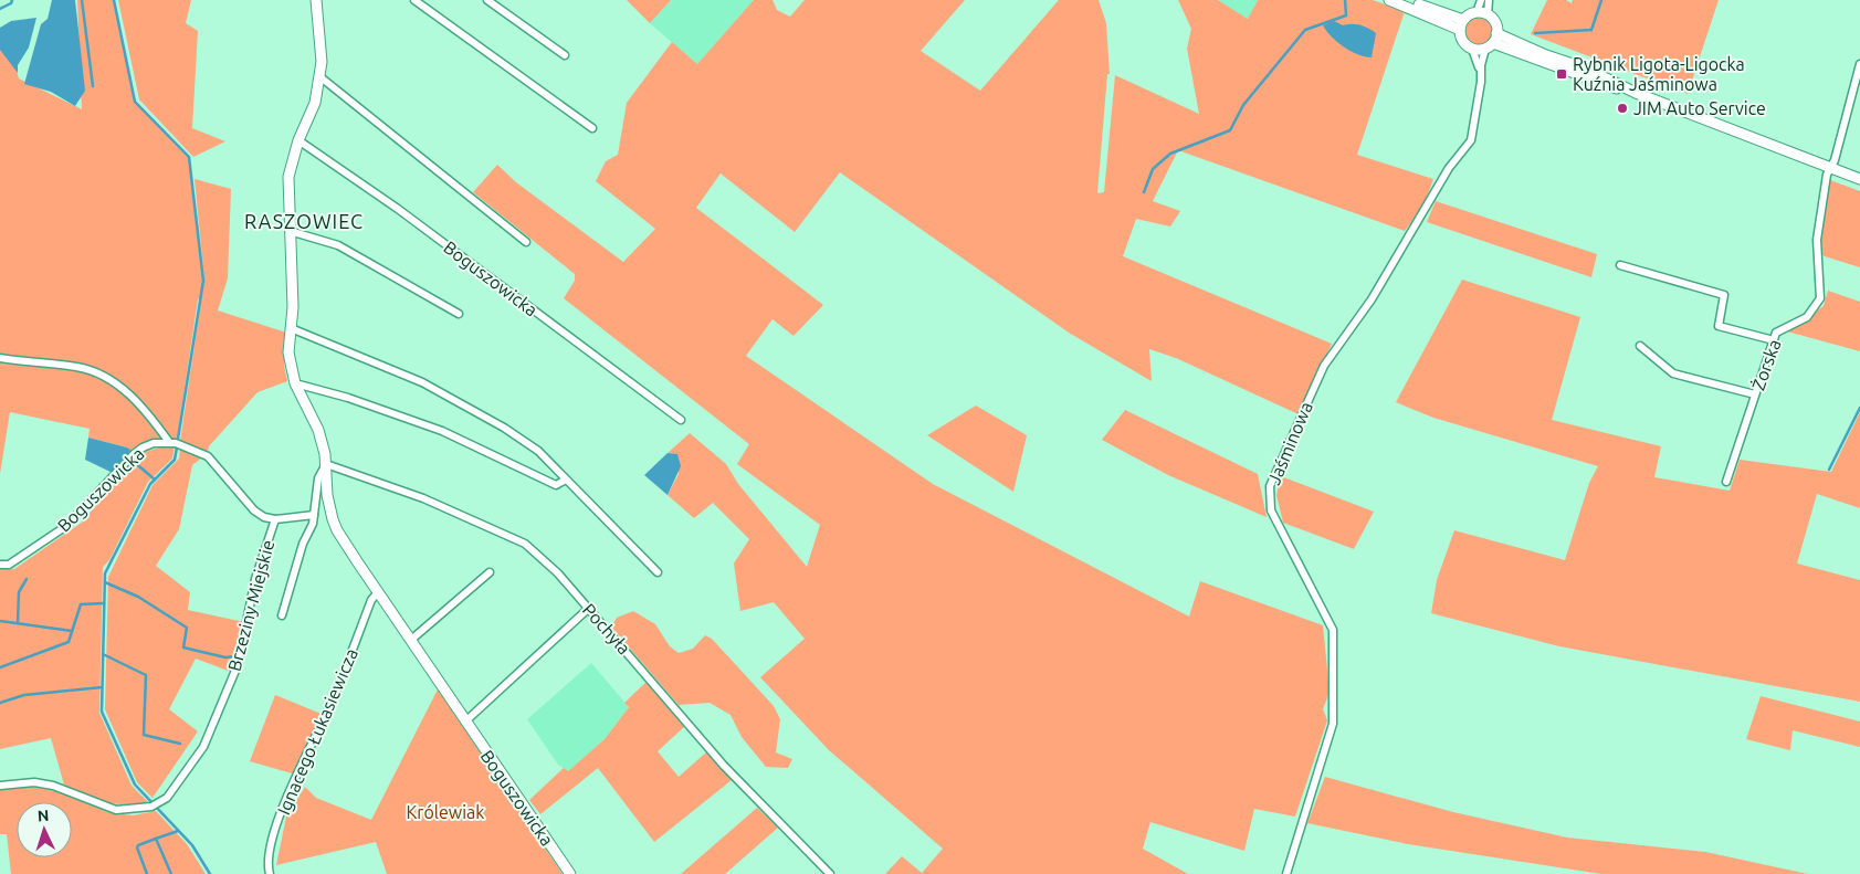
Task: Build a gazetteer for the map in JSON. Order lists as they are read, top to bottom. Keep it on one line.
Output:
{"streets":{"street":["Boguszowicka","Żorska","Jaśminowa","Brzeziny Miejskie","Pochyła","Ignacego Łukasiewicza"]},"crossings":[["Boguszowicka","Brzeziny Miejskie"],["Boguszowicka","Pochyła"],["Boguszowicka","Ignacego Łukasiewicza"]],"districts":["RASZOWIEC"],"parks":["Królewiak"],"places":{"transit":["Rybnik Ligota-Ligocka Kuźnia Jaśminowa"],"other":["JIM Auto Service"]},"north":"top"}
